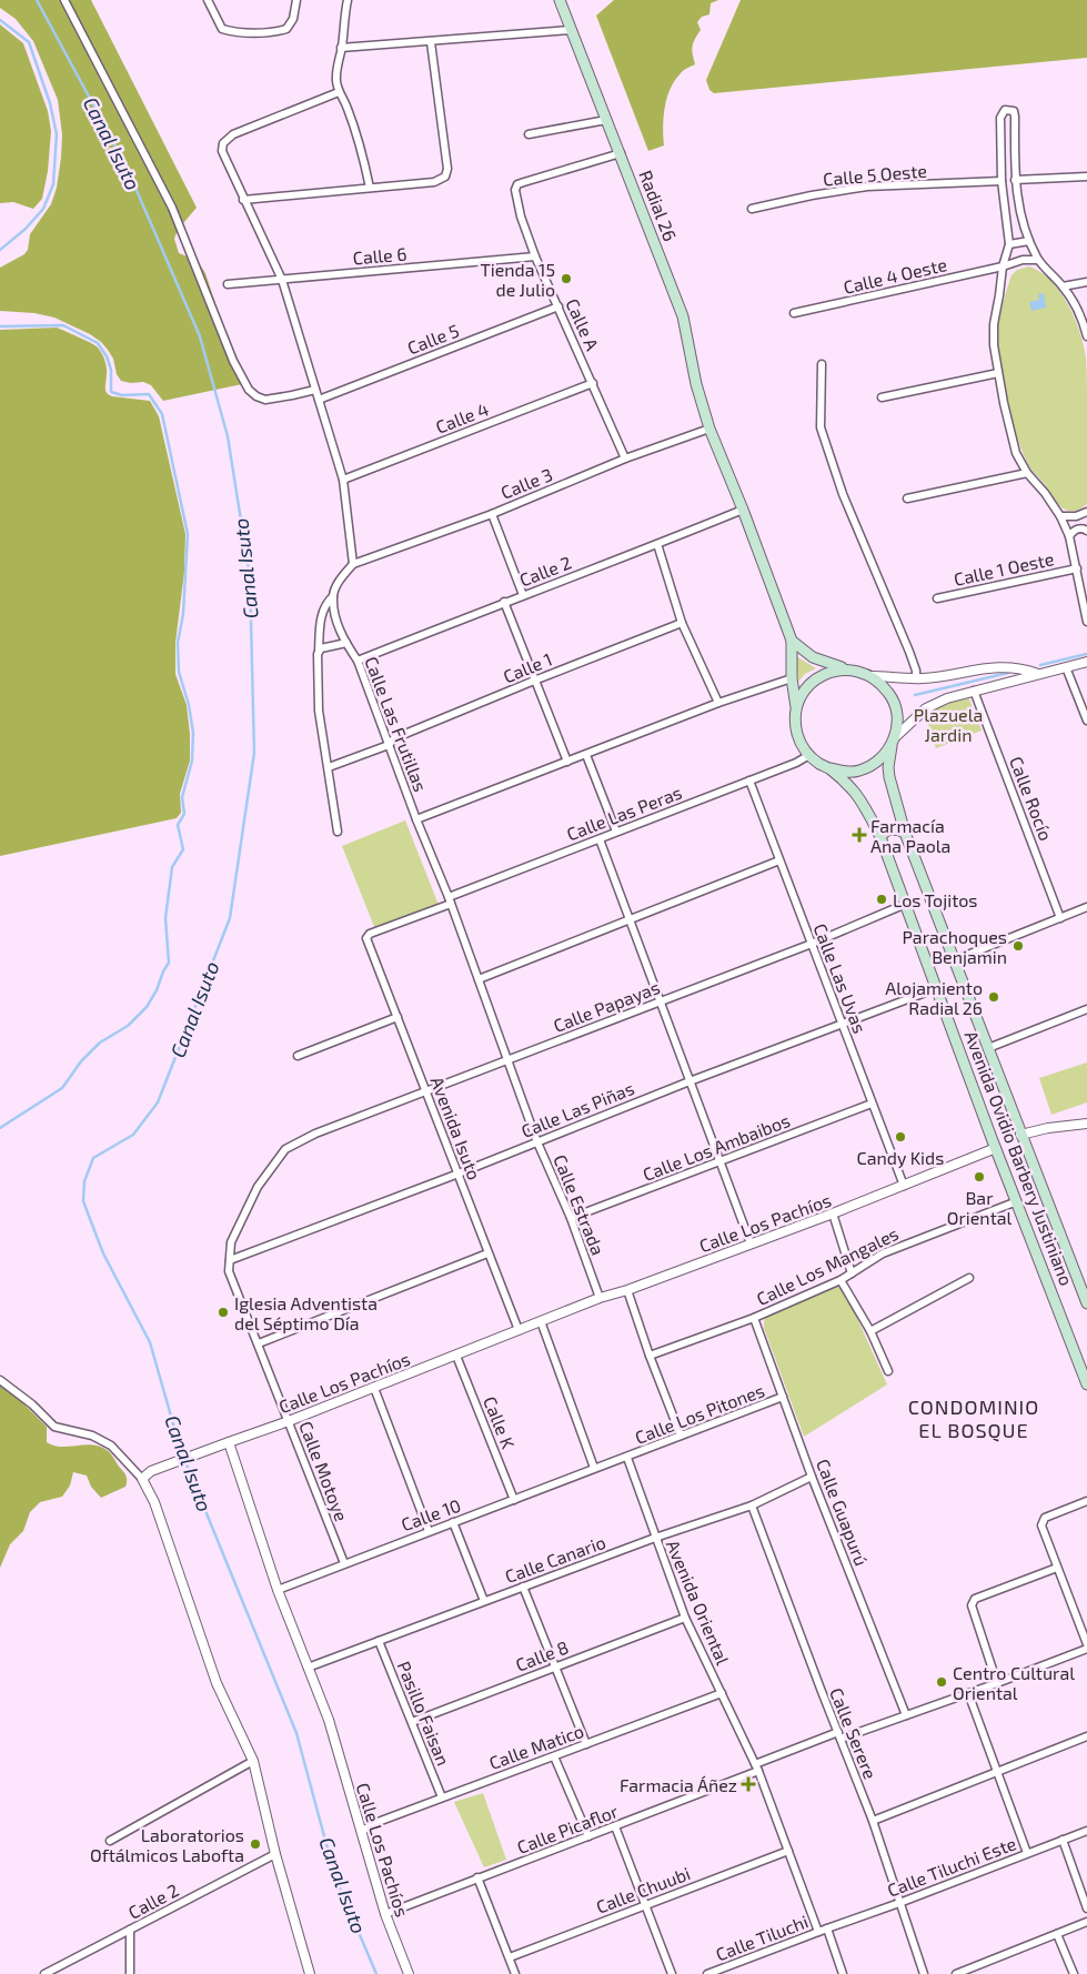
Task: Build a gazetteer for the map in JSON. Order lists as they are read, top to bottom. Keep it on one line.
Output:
{"streets":{"main road":["Radial 26","Avenida Ovidio Barbery Justiniano"],"street":["Calle 5 Oeste","Calle 6","Calle 4 Oeste","Calle A","Calle 5","Calle 4","Calle 3","Calle 1 Oeste","Calle 2","Calle 1","Calle Las Frutillas","Calle Rocío","Calle Las Peras","Calle Las Uvas","Calle Papayas","Calle Las Piñas","Avenida Isuto","Calle Los Ambaibos","Calle Estrada","Calle Los Pachíos","Calle Los Mangales","Calle Los Pitones","Calle K","Calle Motoye","Calle Guapurú","Calle 10","Calle Canario","Avenida Oriental","Calle 8","Pasillo Faisan","Calle Serere","Calle Matico","Calle Picaflor","Calle Tiluchi Este","Calle Chuubi","Calle Tiluchi"]},"crossings":[["Radial 26","Calle A"],["Radial 26","Calle 3"],["Calle 6","Calle A"],["Calle A","Calle 5"],["Calle A","Calle 4"],["Calle A","Calle 3"],["Calle 2","Calle Las Frutillas"],["Calle 1","Calle Las Frutillas"],["Calle Las Frutillas","Calle Las Peras"],["Calle Las Frutillas","Calle Estrada"],["Calle Las Peras","Calle Las Uvas"],["Calle Las Peras","Avenida Isuto"],["Calle Las Peras","Avenida Ovidio Barbery Justiniano"],["Calle Las Uvas","Calle Papayas"],["Calle Las Uvas","Calle Las Piñas"],["Calle Las Uvas","Calle Los Ambaibos"],["Calle Las Uvas","Calle Los Pachíos"],["Calle Papayas","Avenida Isuto"],["Calle Papayas","Avenida Ovidio Barbery Justiniano"],["Calle Papayas","Calle Estrada"],["Calle Papayas","Calle Motoye"],["Calle Las Piñas","Avenida Isuto"],["Calle Las Piñas","Avenida Ovidio Barbery Justiniano"],["Calle Las Piñas","Calle Estrada"],["Calle Las Piñas","Calle Motoye"],["Avenida Isuto","Calle Los Pachíos"],["Calle Los Ambaibos","Calle Estrada"],["Avenida Ovidio Barbery Justiniano","Calle Los Pachíos"],["Avenida Ovidio Barbery Justiniano","Calle Los Mangales"],["Calle Estrada","Calle Los Pachíos"],["Calle Los Pachíos","Calle K"],["Calle Los Pachíos","Calle Motoye"],["Calle Los Pachíos","Calle 10"],["Calle Los Pachíos","Calle Canario"],["Calle Los Pachíos","Calle Matico"],["Calle Los Pachíos","Calle Picaflor"],["Calle Los Mangales","Calle Guapurú"],["Calle Los Pitones","Calle Guapurú"],["Calle Los Pitones","Avenida Oriental"],["Calle K","Calle 10"],["Calle Motoye","Calle 10"],["Calle Guapurú","Calle Canario"],["Calle Guapurú","Calle Picaflor"],["Calle Canario","Avenida Oriental"],["Calle Canario","Pasillo Faisan"],["Calle Canario","Calle Serere"],["Avenida Oriental","Calle 8"],["Avenida Oriental","Calle Matico"],["Avenida Oriental","Calle Picaflor"],["Avenida Oriental","Calle Chuubi"],["Avenida Oriental","Calle Tiluchi"],["Calle 8","Pasillo Faisan"],["Pasillo Faisan","Calle Matico"],["Calle Serere","Calle Picaflor"],["Calle Serere","Calle Tiluchi Este"],["Calle Tiluchi Este","Calle Tiluchi"]],"districts":["CONDOMINIO EL BOSQUE"],"water":["Canal Isuto"],"parks":["Plazuela Jardin"],"places":{"other":["Tienda 15 de Julio","Los Tojitos","Parachoques Benjamin","Alojamiento Radial 26","Candy Kids","Bar Oriental","Iglesia Adventista del Séptimo Día","Centro Cultural Oriental","Laboratorios Oftálmicos Labofta"],"health":["Farmacía Ana Paola","Farmacia Áñez"]}}
